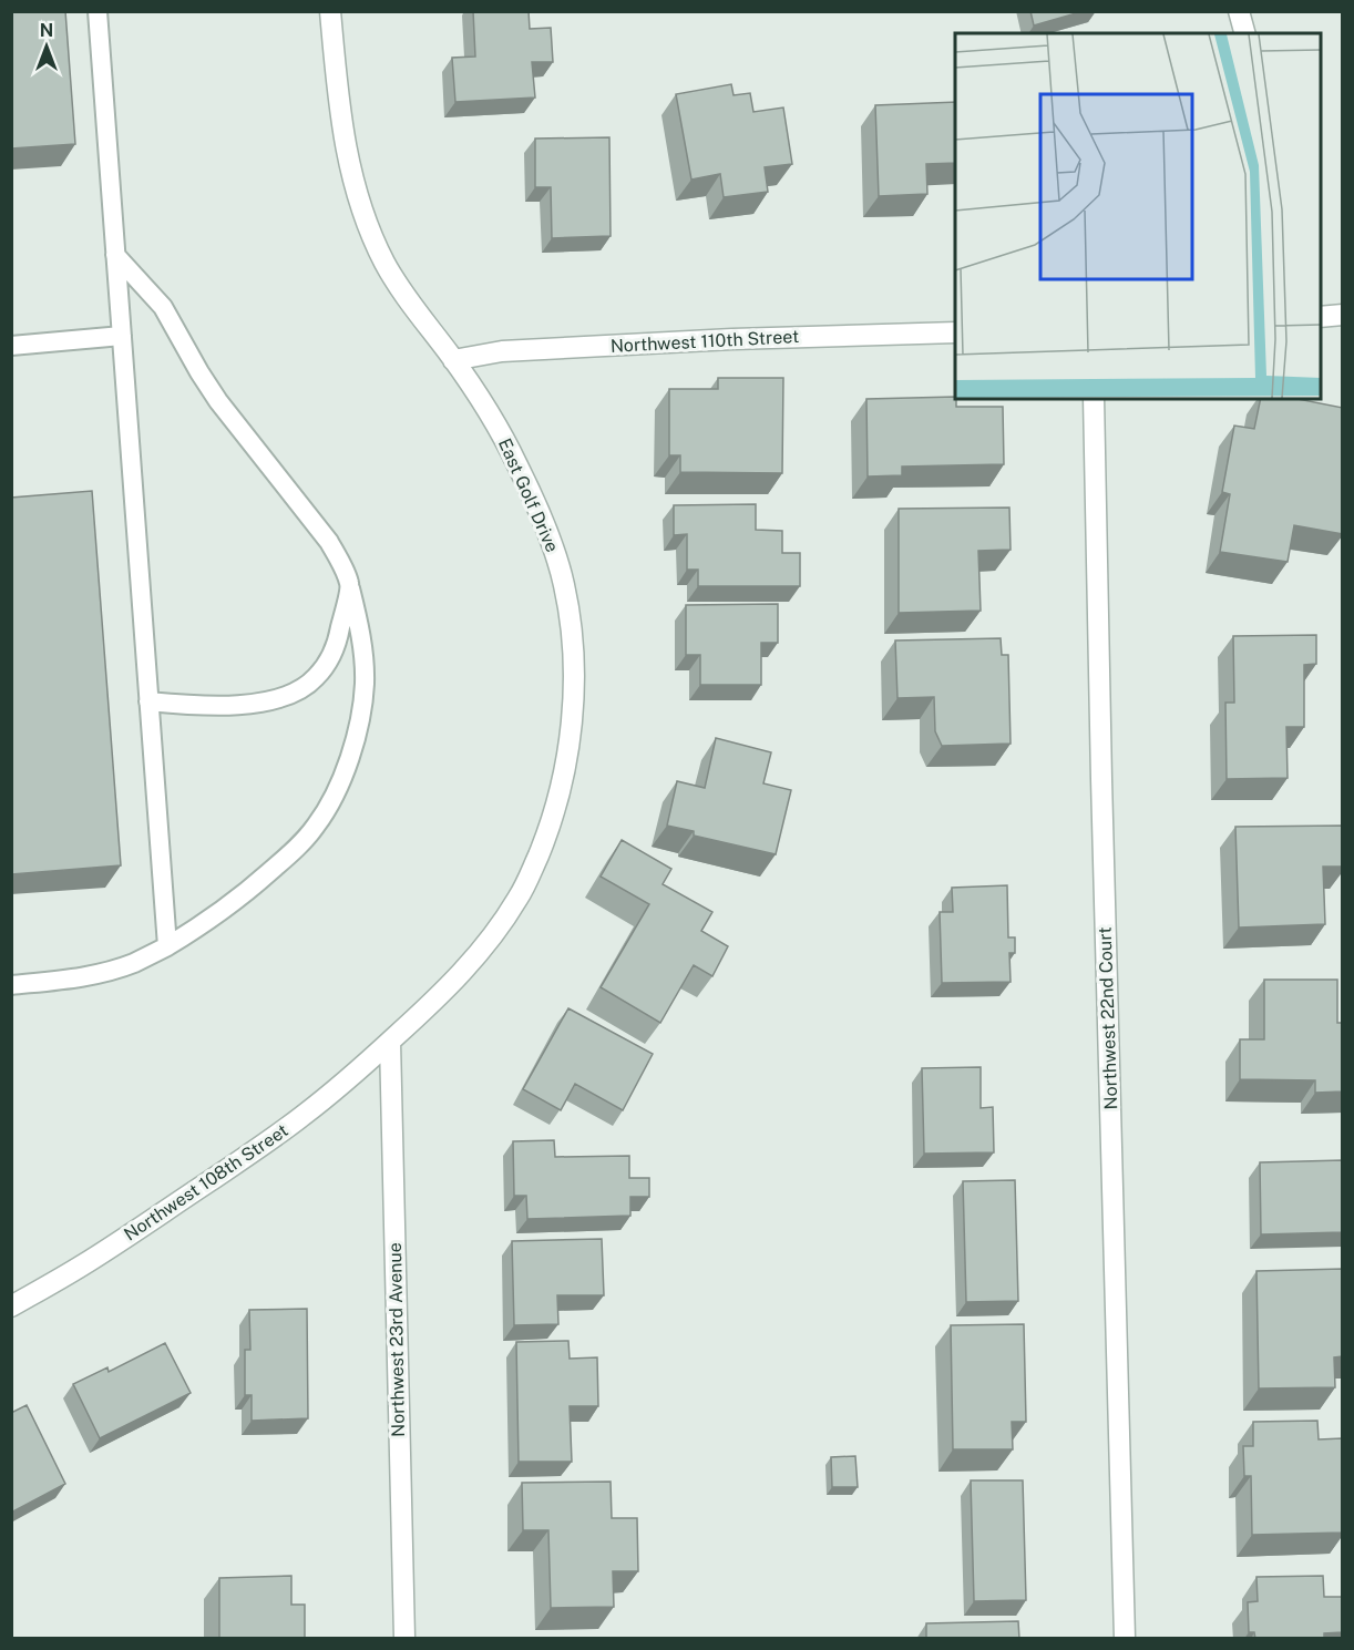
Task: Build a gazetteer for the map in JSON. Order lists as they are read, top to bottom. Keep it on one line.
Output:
{"streets":{"street":["Northwest 110th Street","East Golf Drive","Northwest 22nd Court","Northwest 108th Street","Northwest 23rd Avenue"]},"crossings":[["Northwest 110th Street","East Golf Drive"],["East Golf Drive","Northwest 108th Street"],["East Golf Drive","Northwest 23rd Avenue"],["Northwest 108th Street","Northwest 23rd Avenue"]],"north":"top"}
